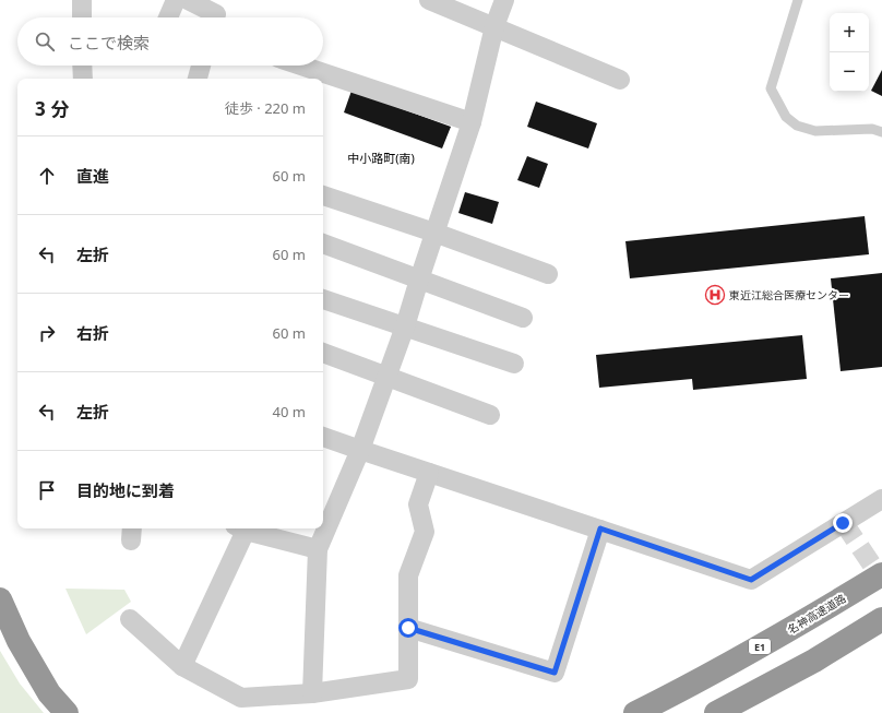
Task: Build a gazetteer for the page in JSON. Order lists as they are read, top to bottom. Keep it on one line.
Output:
{"streets":{"highway":["名神高速道路","E1"]},"districts":["中小路町(南)"],"places":{"hospital":["東近江総合医療センター"]},"page":{"map_buttons":["+","−"],"search":"ここで検索","heading":["3 分","徒歩 · 220 m"],"list":[["直進","60 m"],["左折","60 m"],["右折","60 m"],["左折","40 m"],"目的地に到着"]}}
